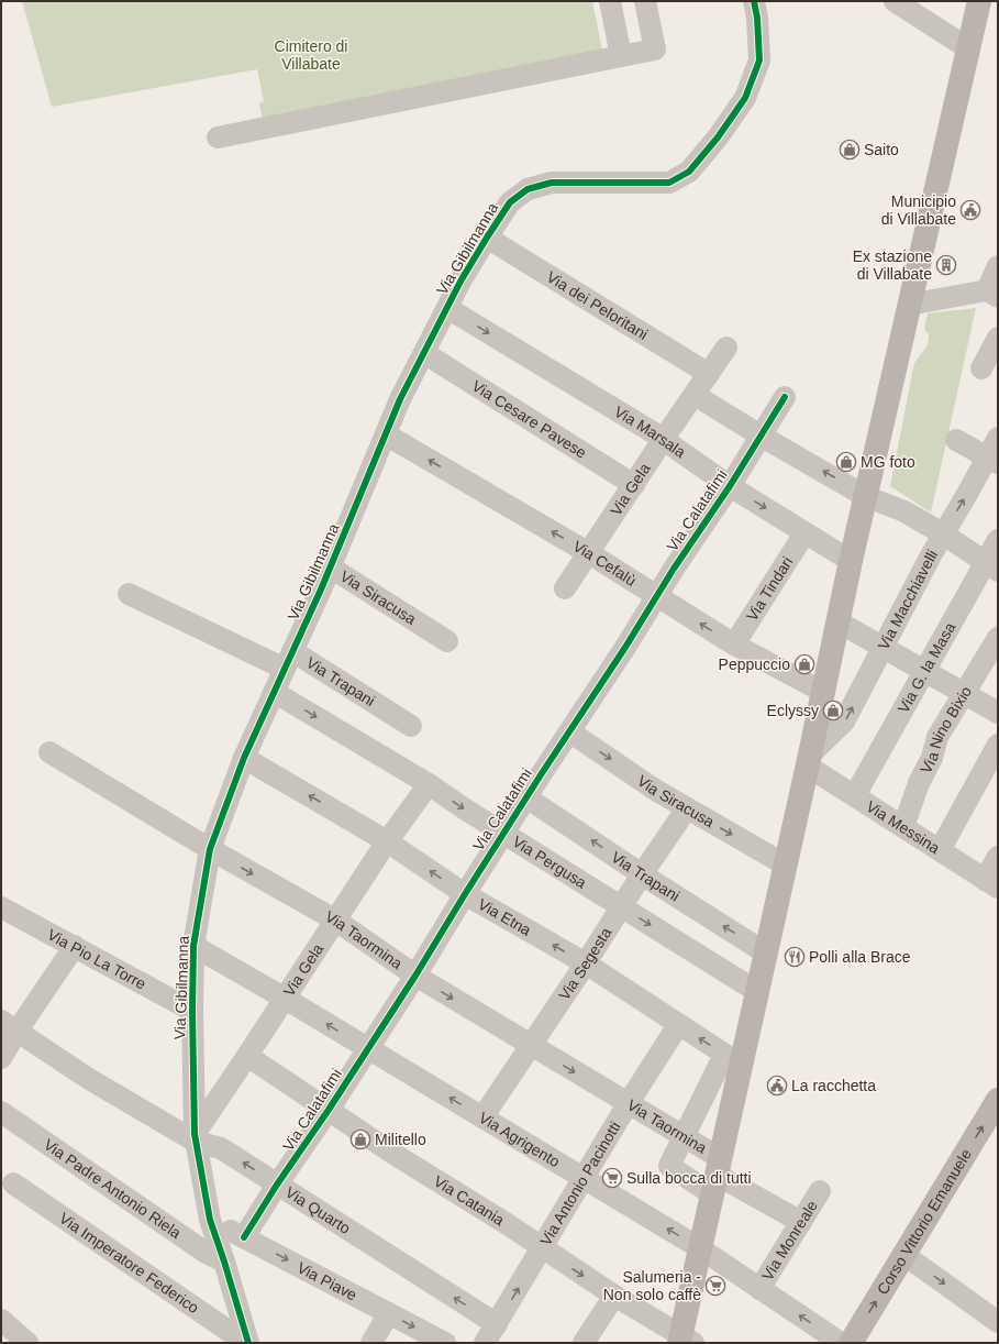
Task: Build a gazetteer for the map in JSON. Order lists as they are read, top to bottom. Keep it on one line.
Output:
{"streets":{"main road":["Corso Vittorio Emanuele"],"street":["Via Gibilmanna","Via dei Peloritani","Via Cesare Pavese","Via Marsala","Via Gela","Via Calatafimi","Via Cefalù","Via Tindari","Via Siracusa","Via Macchiavelli","Via G. la Masa","Via Trapani","Via Nino Bixio","Via Messina","Via Pergusa","Via Etna","Via Taormina","Via Pio La Torre","Via Segesta","Via Agrigento","Via Antonio Pacinotti","Via Padre Antonio Riela","Via Catania","Via Quarto","Via Monreale","Via Imperatore Federico","Via Piave"]},"crossings":[["Via Gibilmanna","Via dei Peloritani"],["Via Gibilmanna","Via Cesare Pavese"],["Via Gibilmanna","Via Marsala"],["Via Gibilmanna","Via Gela"],["Via Gibilmanna","Via Cefalù"],["Via Gibilmanna","Via Siracusa"],["Via Gibilmanna","Via Trapani"],["Via Gibilmanna","Via Pergusa"],["Via Gibilmanna","Via Etna"],["Via Gibilmanna","Via Taormina"],["Via Gibilmanna","Via Pio La Torre"],["Via Gibilmanna","Via Agrigento"],["Via Gibilmanna","Via Padre Antonio Riela"],["Via Gibilmanna","Via Quarto"],["Via Gibilmanna","Via Imperatore Federico"],["Via Gibilmanna","Via Piave"],["Via dei Peloritani","Via Gela"],["Via Cesare Pavese","Via Gela"],["Via Marsala","Via Gela"],["Via Marsala","Via Calatafimi"],["Via Marsala","Via Tindari"],["Via Gela","Via Cefalù"],["Via Gela","Via Pergusa"],["Via Gela","Via Etna"],["Via Gela","Via Taormina"],["Via Gela","Via Agrigento"],["Via Gela","Via Catania"],["Via Gela","Via Quarto"],["Via Calatafimi","Via Cefalù"],["Via Calatafimi","Via Siracusa"],["Via Calatafimi","Via Trapani"],["Via Calatafimi","Via Pergusa"],["Via Calatafimi","Via Etna"],["Via Calatafimi","Via Taormina"],["Via Calatafimi","Via Agrigento"],["Via Calatafimi","Via Catania"],["Via Calatafimi","Via Quarto"],["Via Calatafimi","Via Piave"],["Via Cefalù","Via Tindari"],["Via Siracusa","Via Segesta"],["Via Macchiavelli","Via Messina"],["Via G. la Masa","Via Messina"],["Via Trapani","Via Segesta"],["Via Nino Bixio","Via Messina"],["Via Pergusa","Via Segesta"],["Via Etna","Via Segesta"],["Via Etna","Via Antonio Pacinotti"],["Via Taormina","Via Segesta"],["Via Taormina","Via Antonio Pacinotti"],["Via Segesta","Via Agrigento"],["Via Agrigento","Via Antonio Pacinotti"],["Via Agrigento","Via Monreale"],["Via Antonio Pacinotti","Via Catania"],["Via Antonio Pacinotti","Via Quarto"]],"one_way":["Via Marsala","Via Cefalù","Via Siracusa","Via Trapani","Via Pergusa","Via Etna","Via Taormina","Via Agrigento","Via Quarto","Via Piave"],"parks":["Cimitero di Villabate"],"places":{"shop":["Saito","MG foto","Peppuccio","Eclyssy","Militello"],"public building":["Municipio di Villabate","La racchetta"],"building":["Ex stazione di Villabate"],"restaurant":["Polli alla Brace"],"supermarket":["Sulla bocca di tutti","Salumeria - Non solo caffè"]}}
